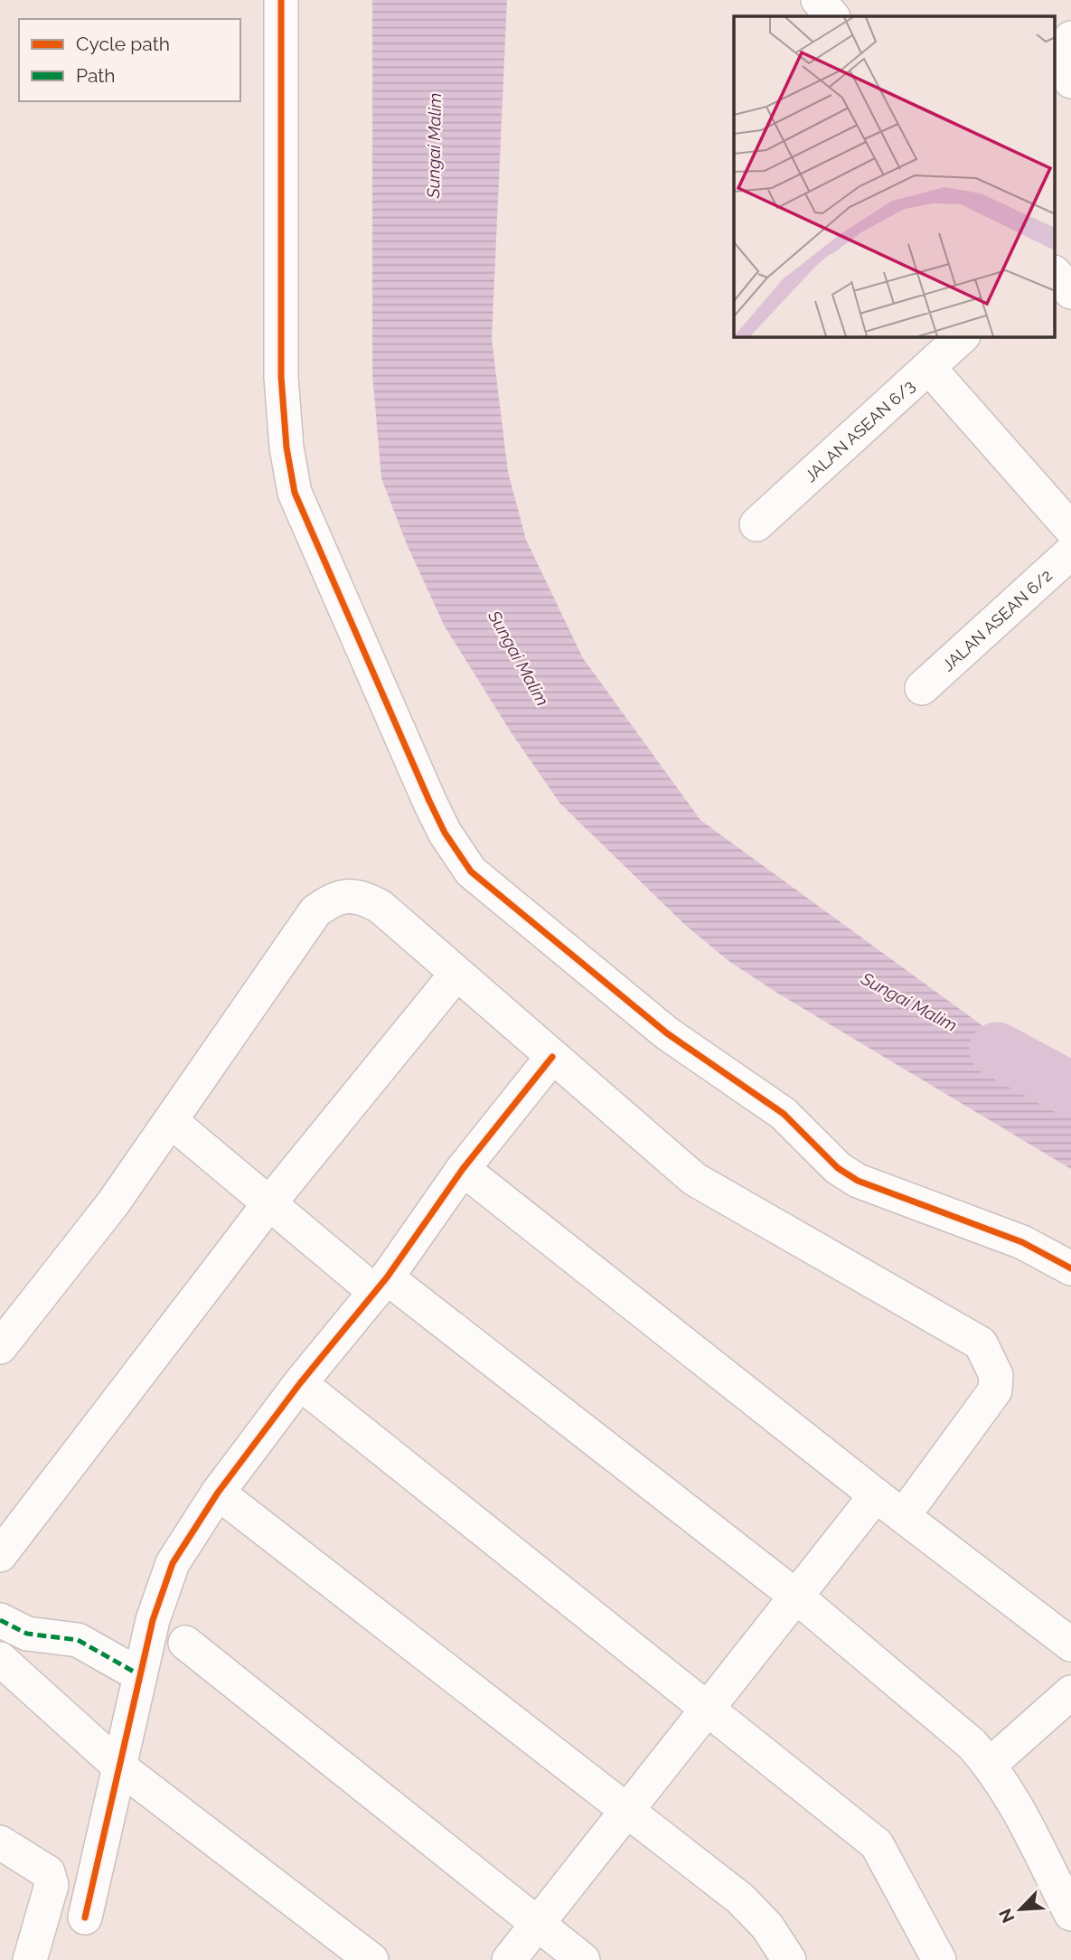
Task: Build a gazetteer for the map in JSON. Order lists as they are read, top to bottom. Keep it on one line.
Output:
{"streets":{"street":["JALAN ASEAN 6/3","JALAN ASEAN 6/2"]},"water":["Sungai Malim"],"legend":["Cycle path","Path"],"north":"bottom left"}
